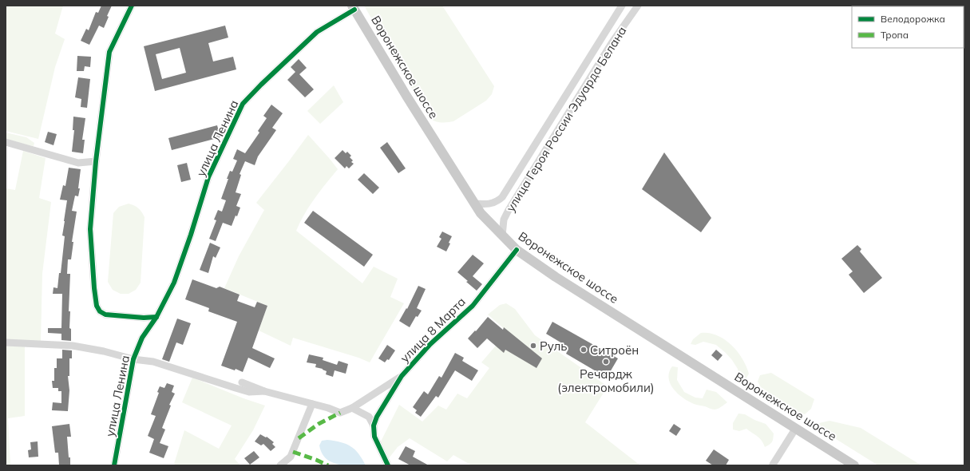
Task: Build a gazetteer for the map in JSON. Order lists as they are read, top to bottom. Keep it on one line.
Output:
{"streets":{"main road":["Воронежское шоссе"],"street":["улица Героя России Эдуарда Белана","улица Ленина","улица 8 Марта"]},"crossings":[["Воронежское шоссе","улица Героя России Эдуарда Белана"],["Воронежское шоссе","улица Ленина"],["Воронежское шоссе","улица 8 Марта"]],"places":["Руль","Ситроён","Речардж (электромобили)"],"legend":["Велодорожка","Тропа"]}
